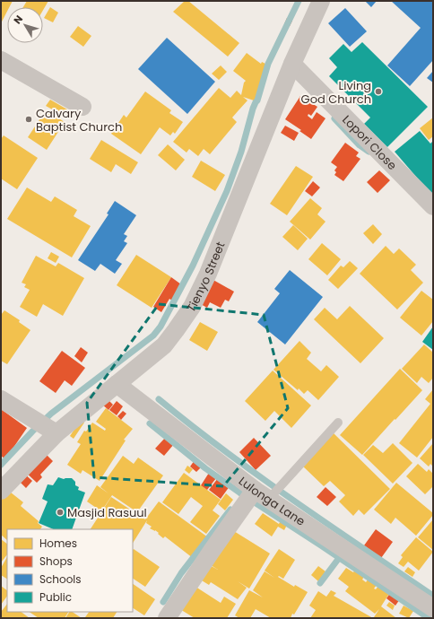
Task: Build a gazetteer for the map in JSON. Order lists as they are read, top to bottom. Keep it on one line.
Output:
{"streets":{"street":["Lopori Close","Tienyo Street","Lulonga Lane"]},"crossings":[["Lopori Close","Tienyo Street"],["Tienyo Street","Lulonga Lane"]],"places":["Living God Church","Calvary Baptist Church","Masjid Rasuul"],"legend":["Homes","Shops","Schools","Public"],"north":"top left"}
